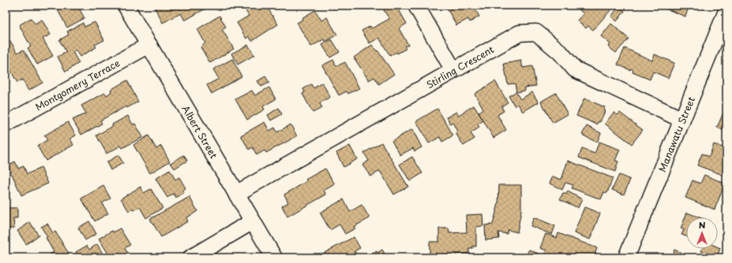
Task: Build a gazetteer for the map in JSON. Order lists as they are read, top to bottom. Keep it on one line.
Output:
{"streets":{"street":["Stirling Crescent","Montgomery Terrace","Albert Street","Manawatu Street"]},"crossings":[["Stirling Crescent","Albert Street"],["Stirling Crescent","Manawatu Street"],["Montgomery Terrace","Albert Street"]],"north":"top"}
